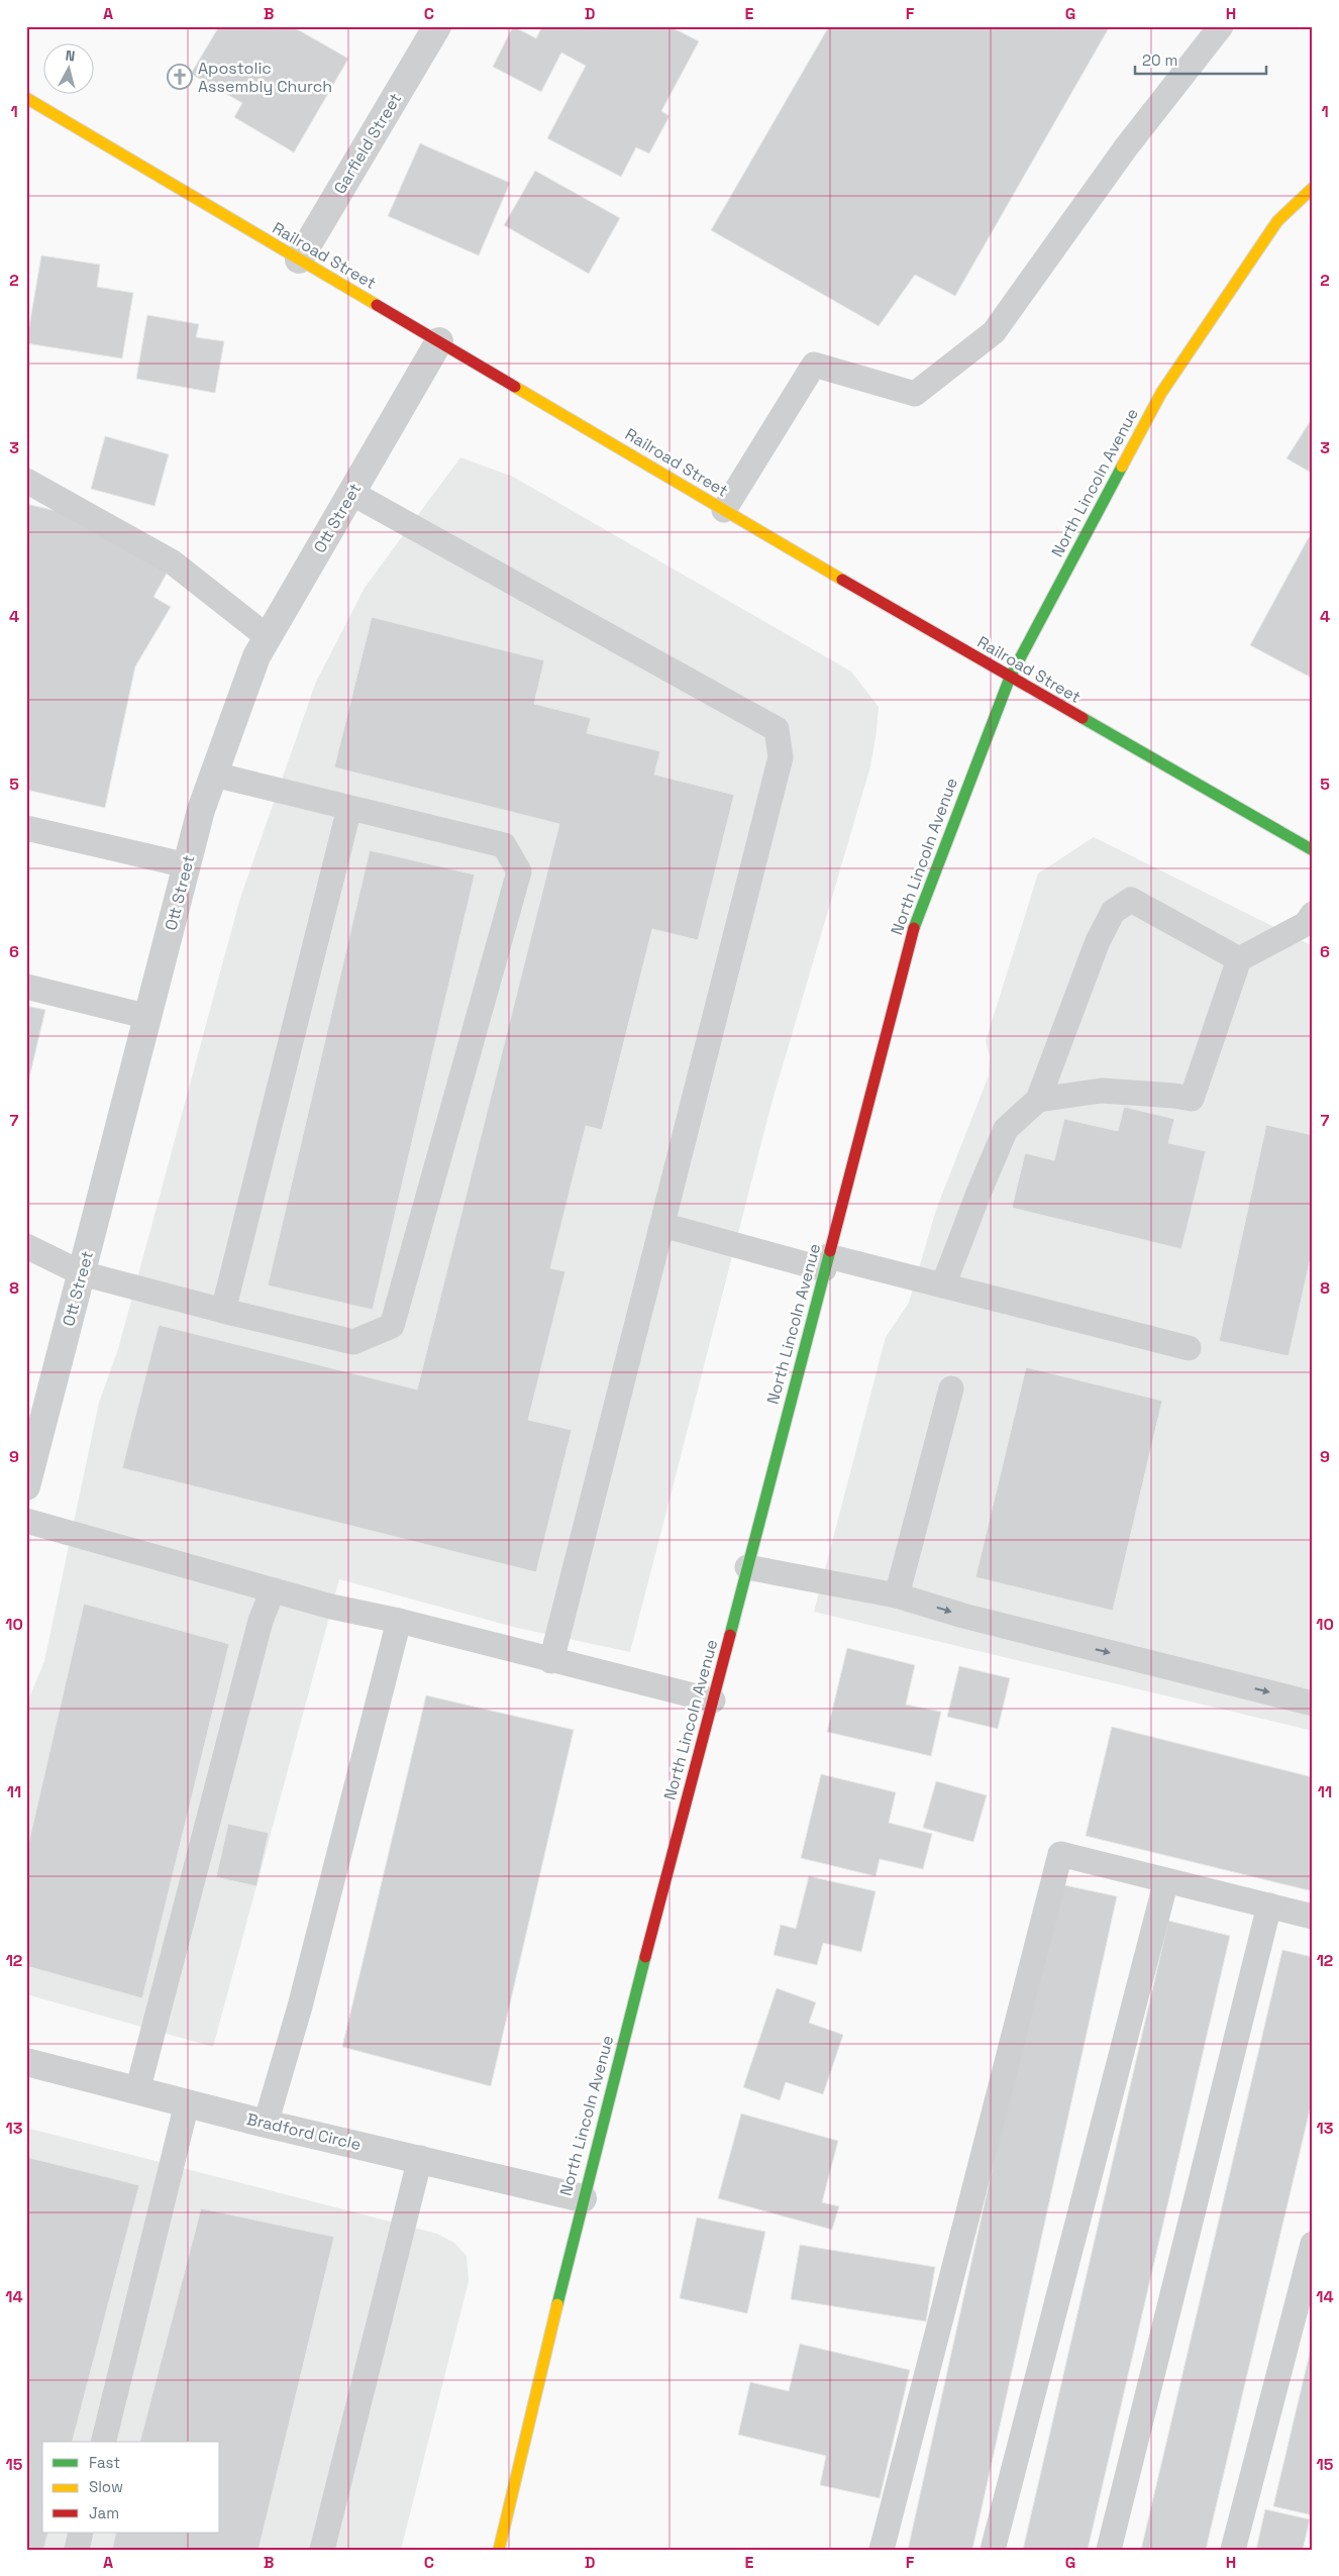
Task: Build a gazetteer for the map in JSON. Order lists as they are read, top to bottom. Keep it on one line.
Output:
{"streets":{"main road":["Railroad Street","North Lincoln Avenue"],"street":["Garfield Street","Ott Street","Bradford Circle"]},"crossings":[["Garfield Street","Railroad Street"],["Railroad Street","North Lincoln Avenue"],["Railroad Street","Ott Street"],["North Lincoln Avenue","Bradford Circle"]],"places":{"church":["Apostolic Assembly Church"]},"legend":["Fast","Slow","Jam"],"scale_bar":"20 m","north":"top","grid":{"columns":["A","B","C","D","E","F","G","H"],"rows":["1","2","3","4","5","6","7","8","9","10","11","12","13","14","15"]}}
